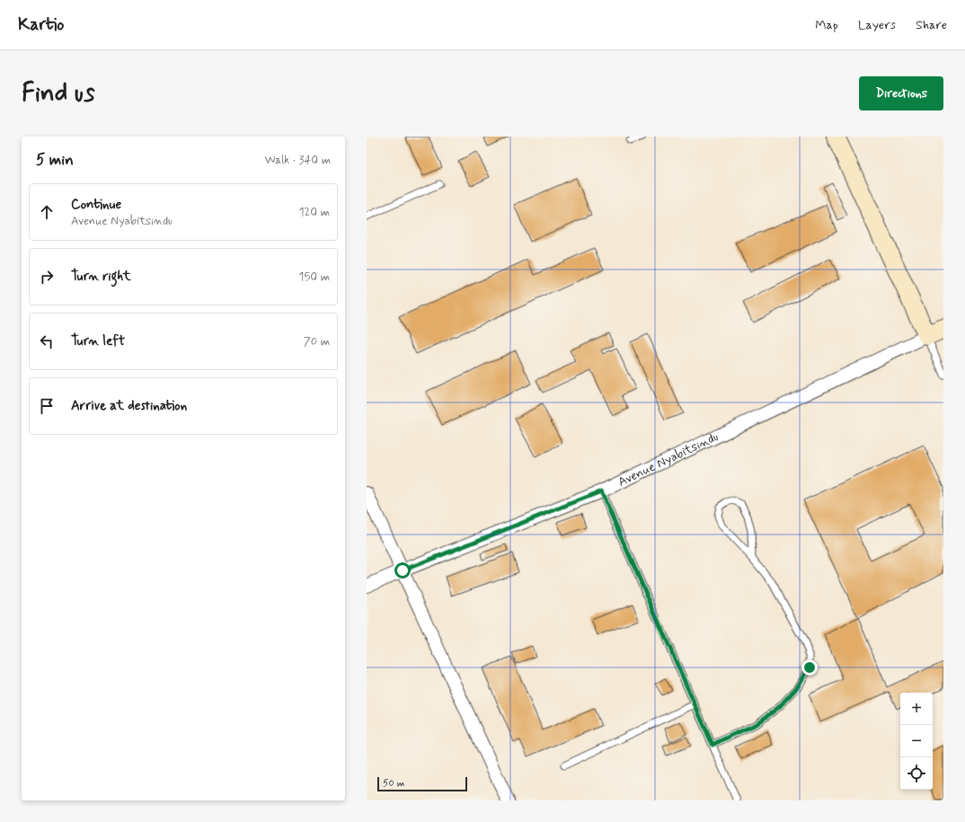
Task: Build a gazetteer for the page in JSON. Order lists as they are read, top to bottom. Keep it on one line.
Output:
{"streets":{"street":["Avenue Nyabitsindu"]},"scale_bar":"50 m","page":{"header":"Kartio","nav":["Map","Layers","Share"],"buttons":"Directions","title":"Find us","heading":["5 min","Walk · 340 m"],"list":[["Continue","Avenue Nyabitsindu","120 m"],["Turn right","150 m"],["Turn left","70 m"],"Arrive at destination"],"map_buttons":["+","−"],"scale":"50 m"}}
